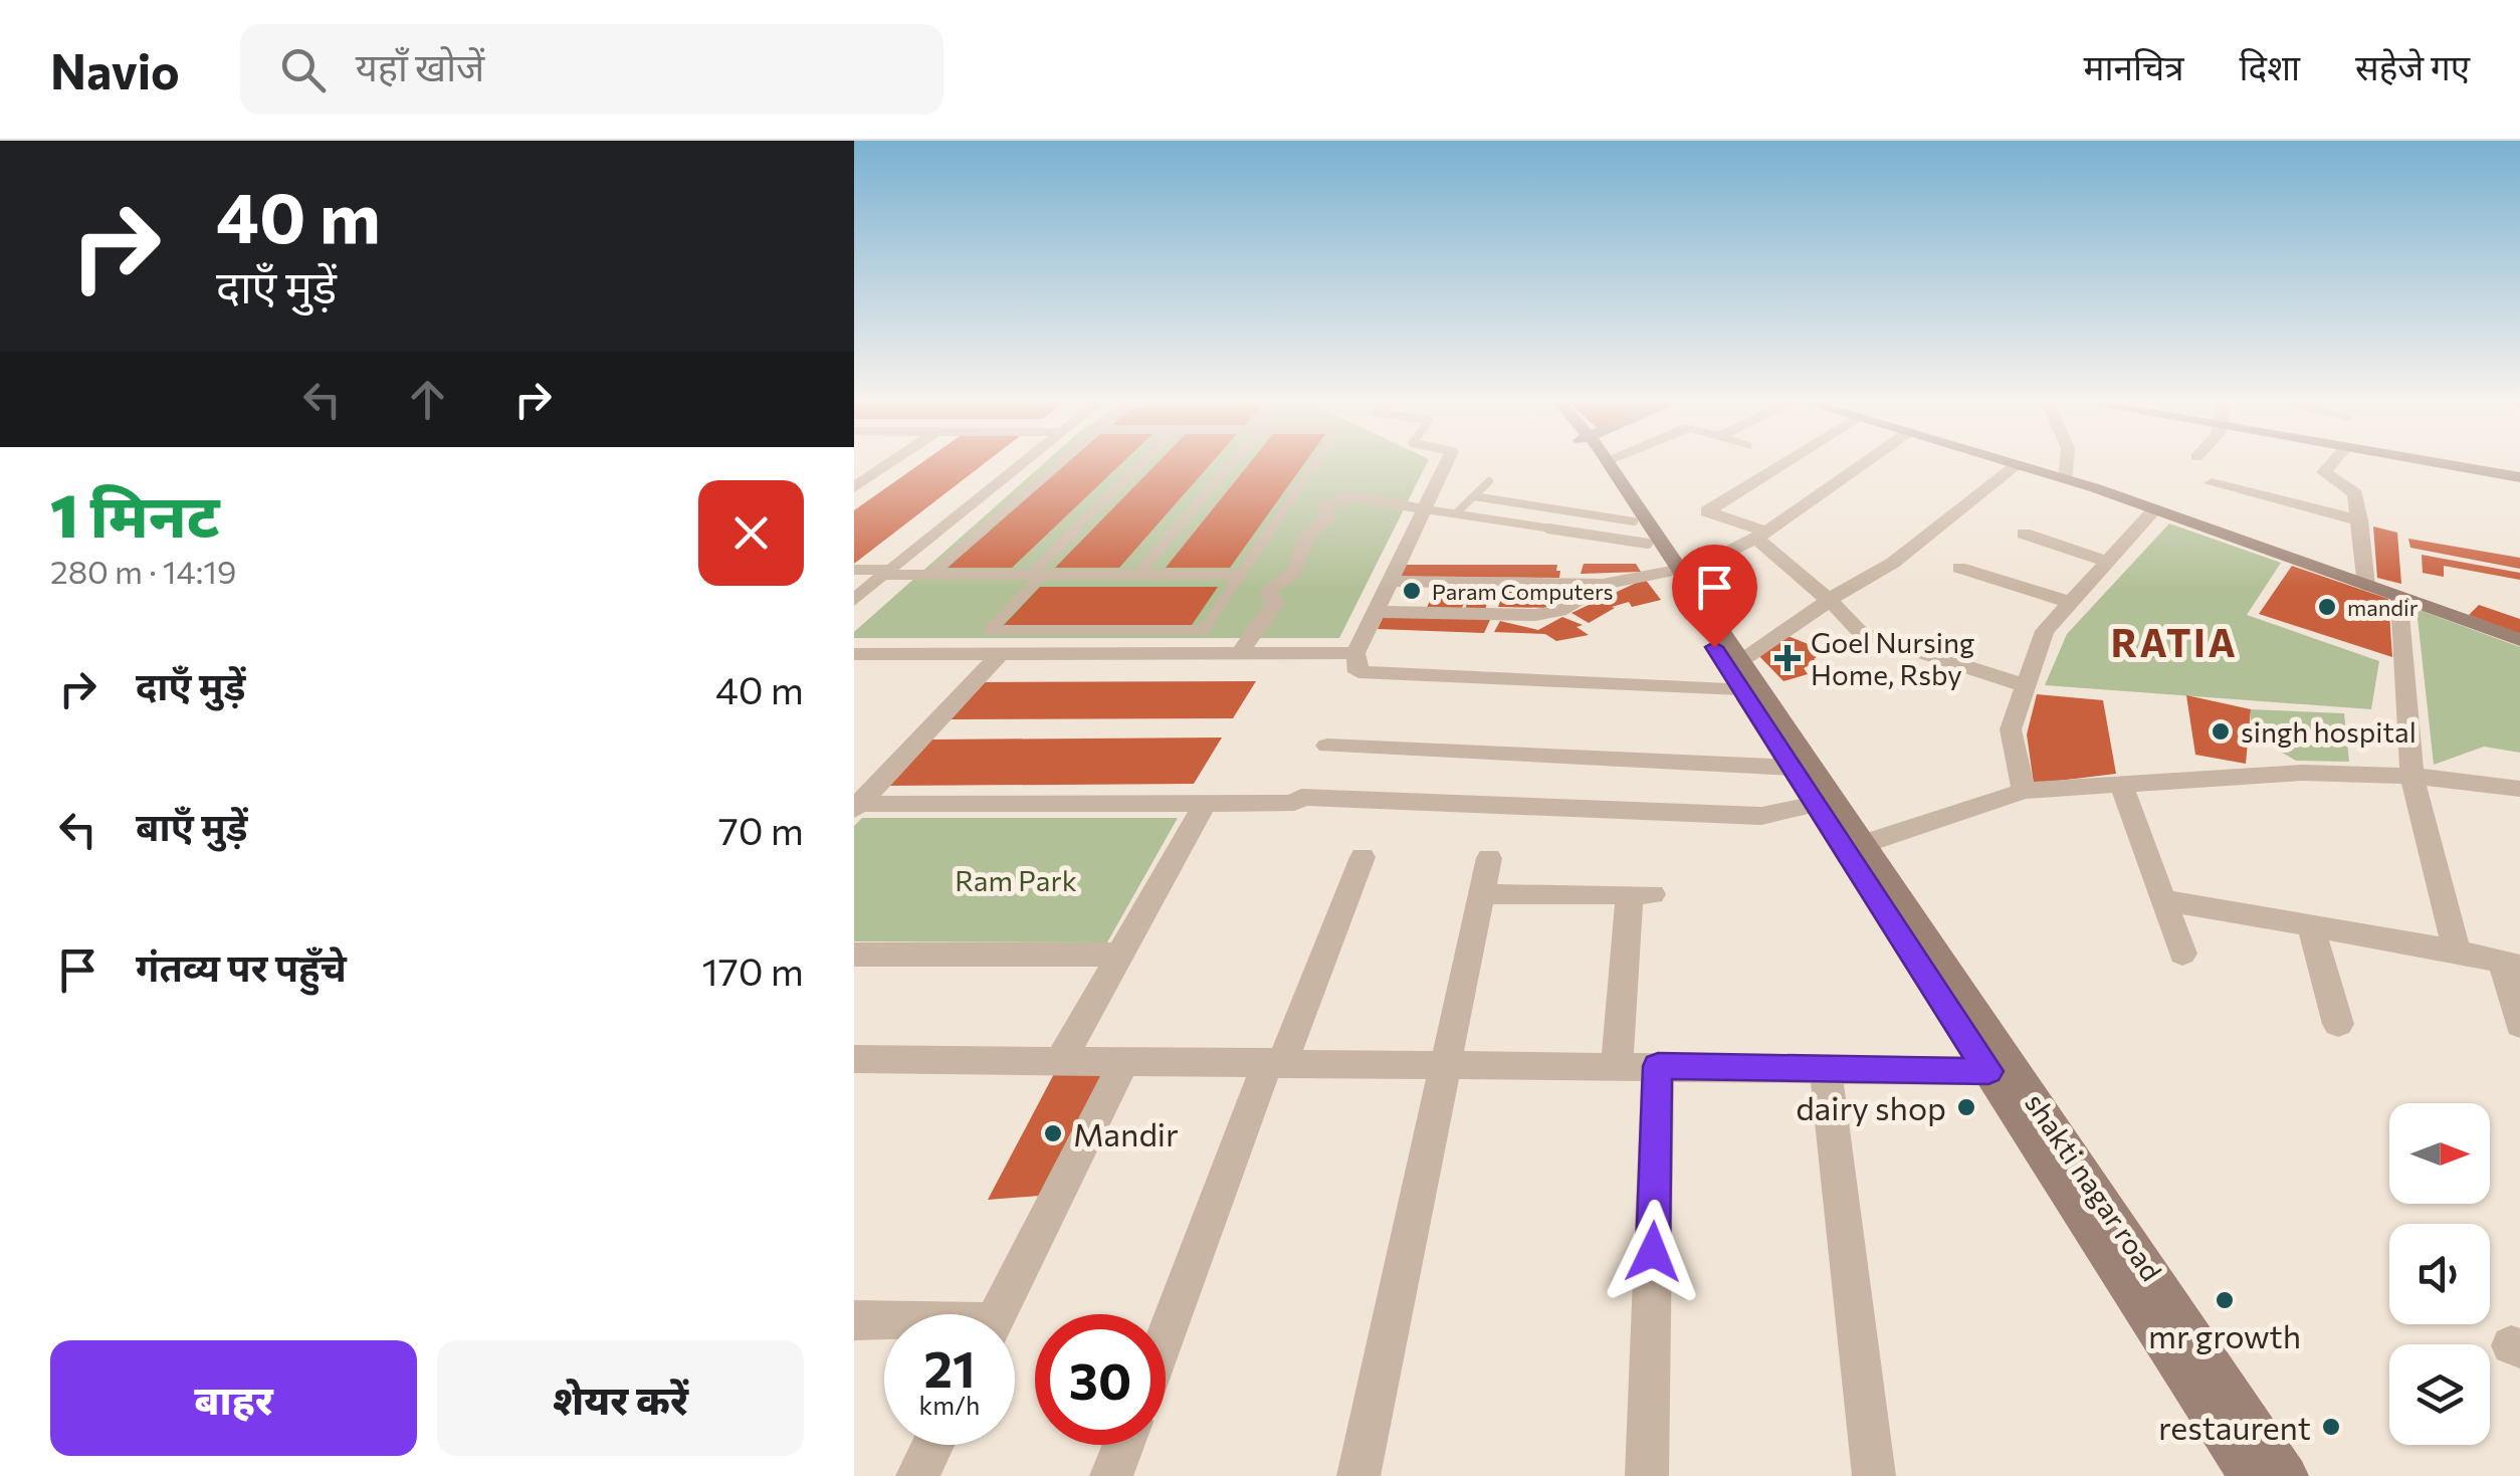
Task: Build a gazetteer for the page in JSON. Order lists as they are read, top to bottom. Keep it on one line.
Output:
{"streets":{"main road":["shakti nagar road"]},"districts":["RATIA"],"parks":["Ram Park"],"places":{"other":["Param Computers","mandir","singh hospital","dairy shop","Mandir","mr growth","restaurent"],"health":["Goel Nursing Home, Rsby"]},"north":"right","page":{"header":"Navio","search":"यहाँ खोजें","nav":["मानचित्र","दिशा","सहेजे गए"],"turn":["40 m","दाएँ मुड़ें"],"heading":["1 मिनट","280 m · 14:19"],"list":[{"name":"दाएँ मुड़ें","value":"40 m"},{"name":"बाएँ मुड़ें","value":"70 m"},{"name":"गंतव्य पर पहुँचे","value":"170 m"}],"speed":"21 km/h","limit":"30","buttons":["बाहर","शेयर करें"]}}
